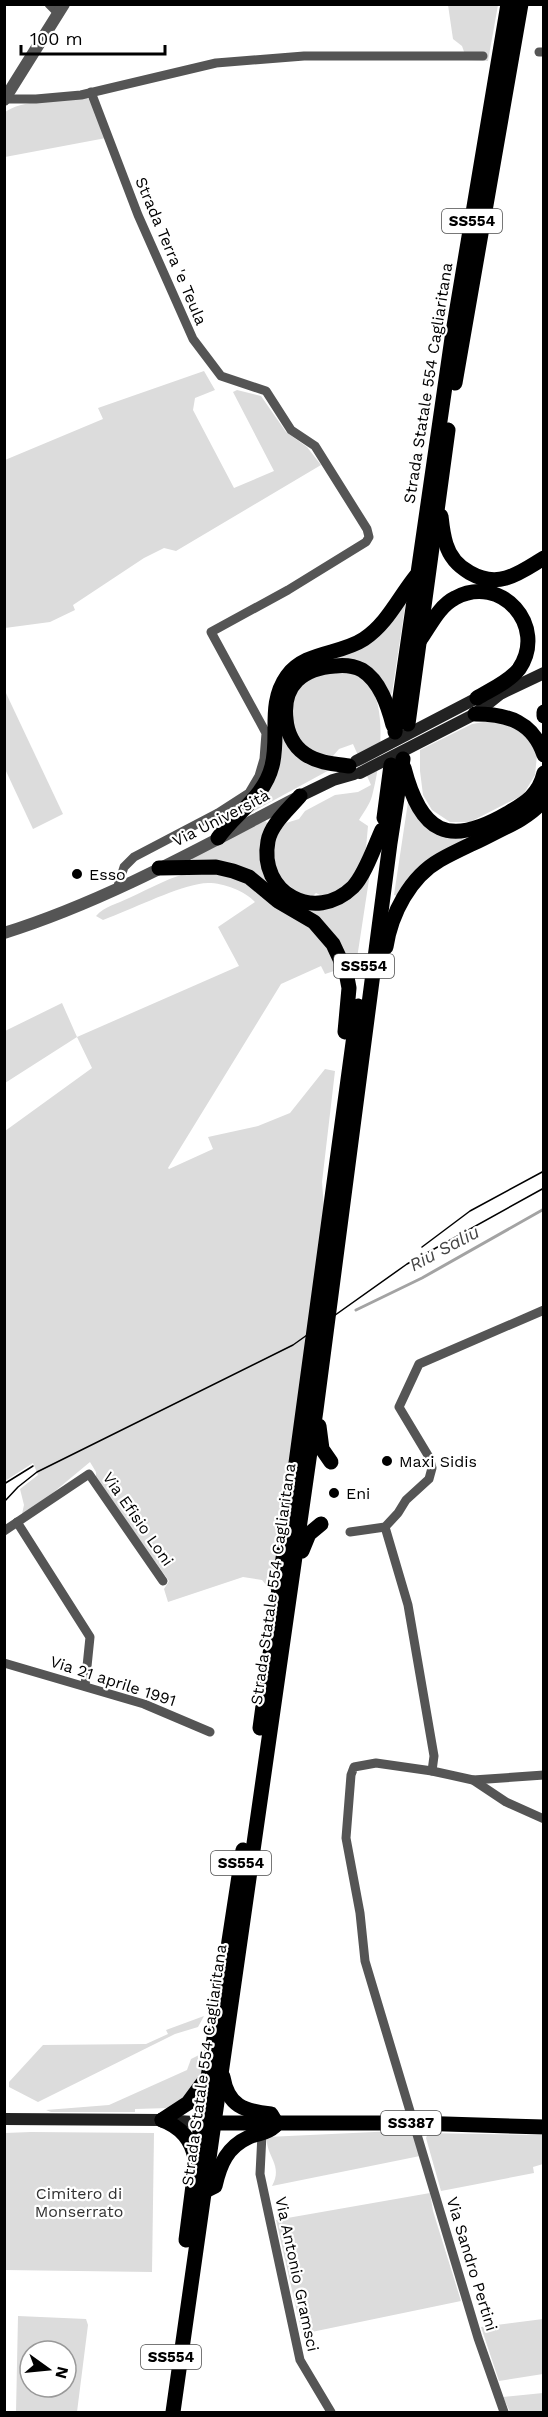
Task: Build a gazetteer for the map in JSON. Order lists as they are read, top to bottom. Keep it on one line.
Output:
{"streets":{"main road":["SS554","Strada Statale 554 Cagliaritana","Via Università","SS387"],"street":["Strada Terra 'e Teula","Via Efisio Loni","Via 21 aprile 1991","Via Sandro Pertini","Via Antonio Gramsci"]},"crossings":[["Strada Terra 'e Teula","Via Università"],["Strada Statale 554 Cagliaritana","SS387"],["SS387","Via Sandro Pertini"]],"water":["Riu Saliu"],"parks":["Cimitero di Monserrato"],"places":["Esso","Maxi Sidis","Eni"],"scale_bar":"100 m","north":"right"}
